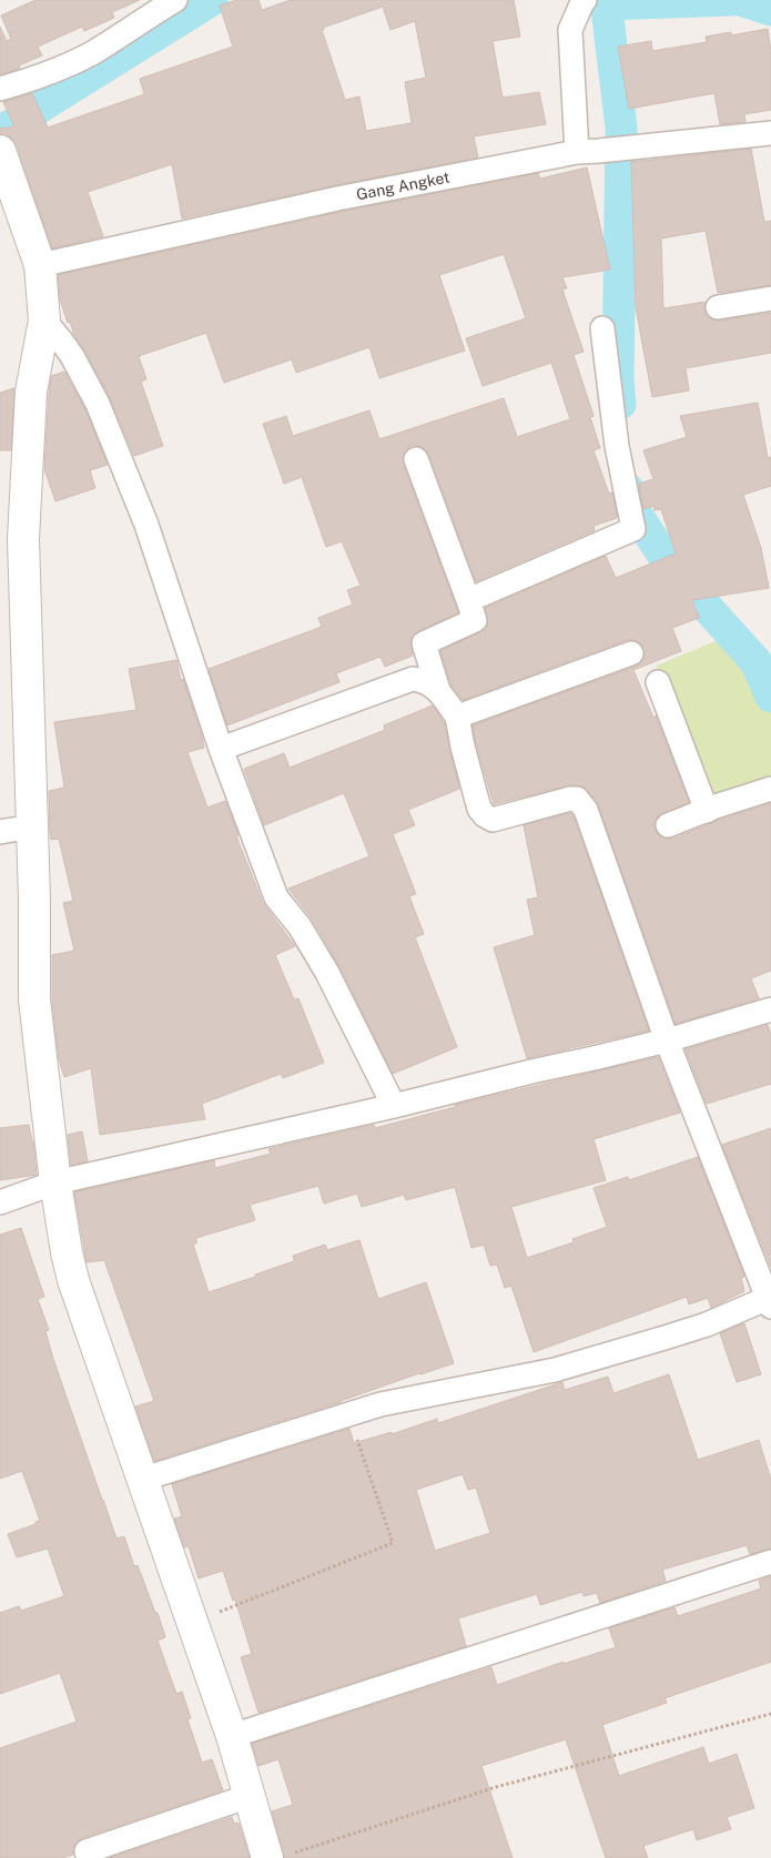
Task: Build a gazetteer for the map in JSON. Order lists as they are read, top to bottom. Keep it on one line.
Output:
{"streets":{"street":["Gang Angket"]}}
